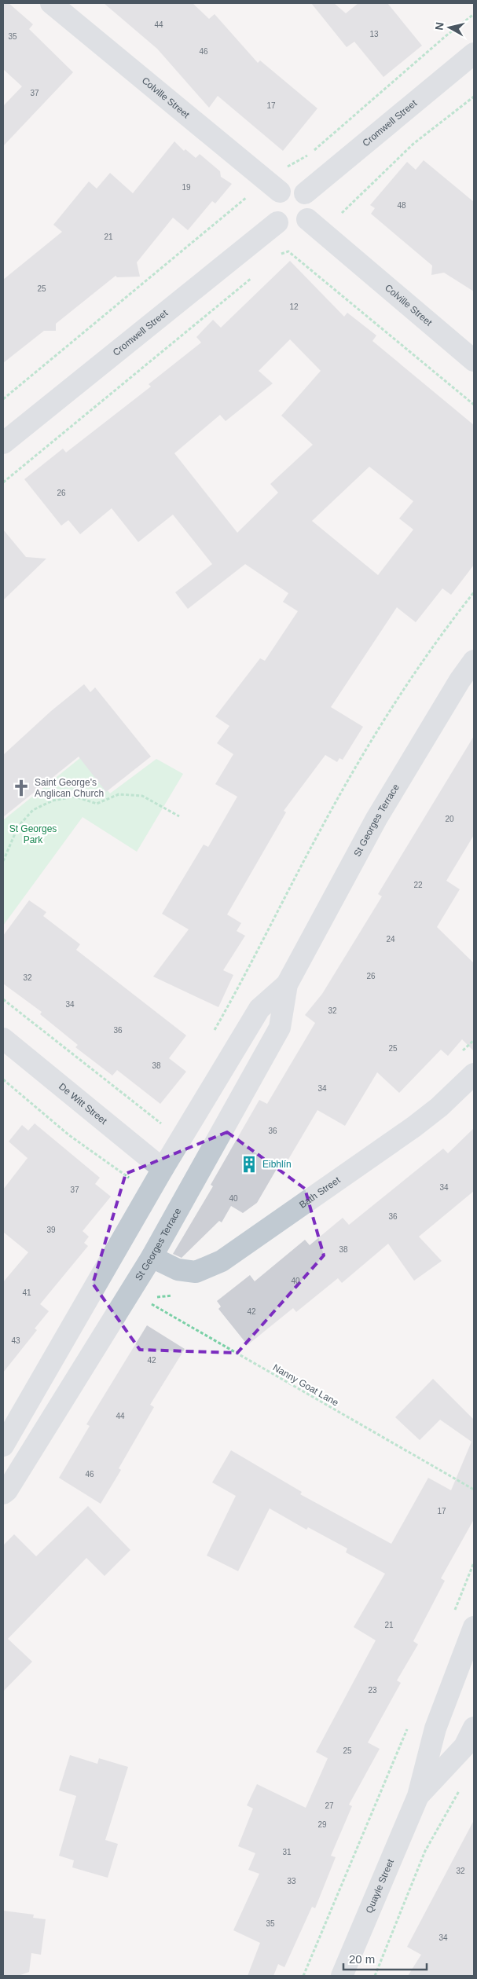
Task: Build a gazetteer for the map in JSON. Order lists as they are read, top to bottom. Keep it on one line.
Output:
{"streets":{"street":["Colville Street","Cromwell Street","St Georges Terrace","De Witt Street","Bath Street","Quayle Street"],"path":["Nanny Goat Lane"]},"crossings":[["Colville Street","Cromwell Street"],["St Georges Terrace","De Witt Street"],["St Georges Terrace","Bath Street"],["St Georges Terrace","Nanny Goat Lane"]],"parks":["St Georges Park"],"places":{"church":["Saint George's Anglican Church"],"building":["Eibhlín"]},"house_numbers":["44","13","35","46","37","17","19","48","21","25","12","26","20","22","24","26","32","34","32","36","25","38","34","36","34","37","40","36","39","38","40","41","42","43","42","44","46","17","21","23","25","27","29","31","32","33","35","34"],"scale_bar":"20 m","north":"left"}
